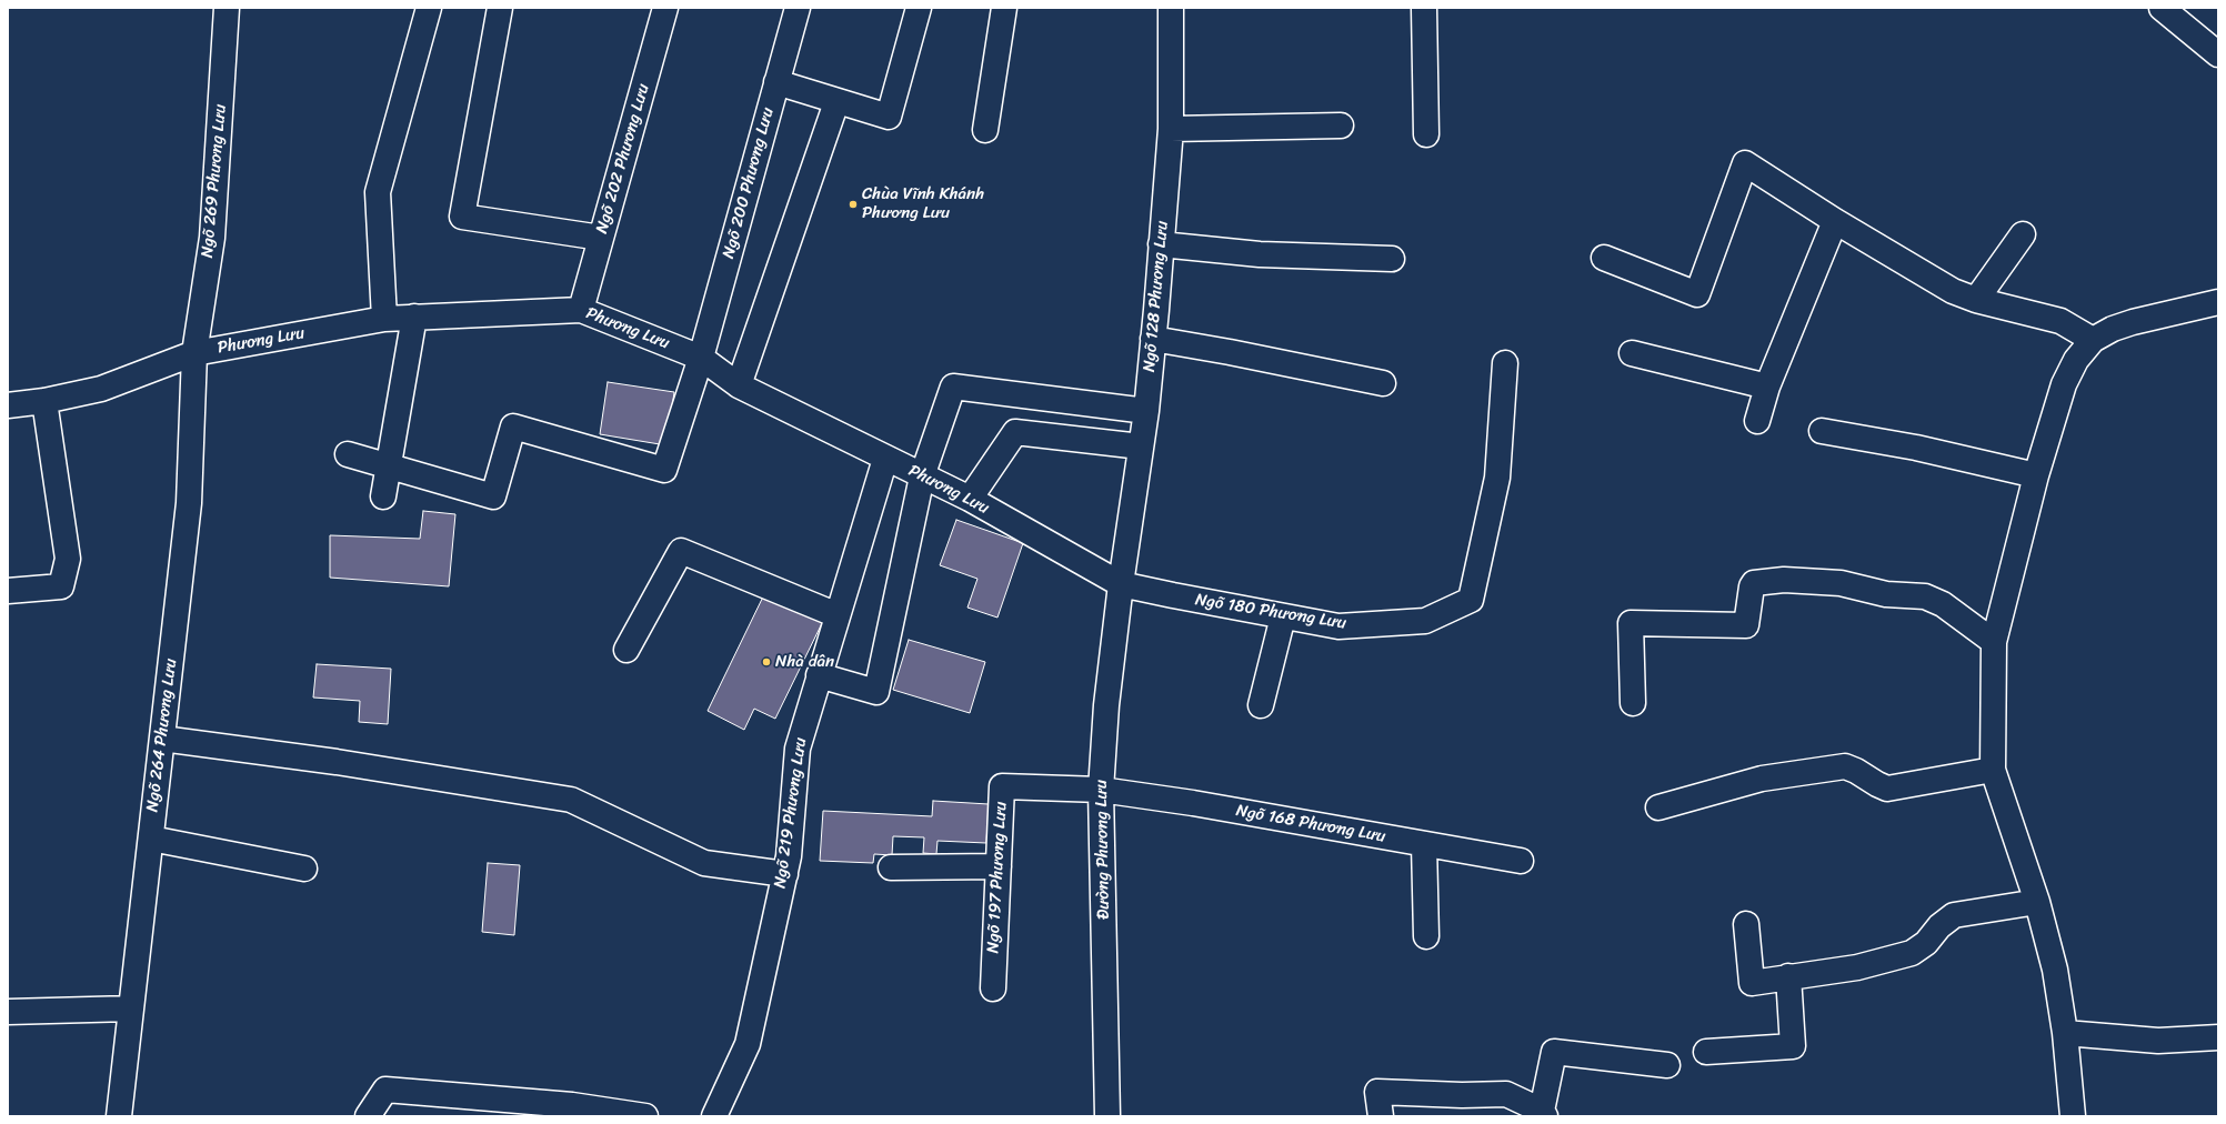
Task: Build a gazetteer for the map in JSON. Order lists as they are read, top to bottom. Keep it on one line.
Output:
{"streets":{"street":["Ngõ 202 Phương Lưu","Ngõ 269 Phương Lưu","Ngõ 200 Phương Lưu","Ngõ 128 Phương Lưu","Phương Lưu","Ngõ 180 Phương Lưu","Ngõ 264 Phương Lưu","Ngõ 219 Phương Lưu","Ngõ 168 Phương Lưu","Đường Phương Lưu","Ngõ 197 Phương Lưu"]},"crossings":[["Ngõ 202 Phương Lưu","Phương Lưu"],["Ngõ 269 Phương Lưu","Phương Lưu"],["Ngõ 269 Phương Lưu","Ngõ 264 Phương Lưu"],["Ngõ 200 Phương Lưu","Phương Lưu"],["Ngõ 128 Phương Lưu","Phương Lưu"],["Ngõ 128 Phương Lưu","Ngõ 180 Phương Lưu"],["Ngõ 128 Phương Lưu","Đường Phương Lưu"],["Phương Lưu","Ngõ 180 Phương Lưu"],["Phương Lưu","Ngõ 264 Phương Lưu"],["Phương Lưu","Ngõ 219 Phương Lưu"],["Phương Lưu","Đường Phương Lưu"],["Ngõ 180 Phương Lưu","Đường Phương Lưu"],["Ngõ 168 Phương Lưu","Đường Phương Lưu"],["Ngõ 168 Phương Lưu","Ngõ 197 Phương Lưu"],["Đường Phương Lưu","Ngõ 197 Phương Lưu"]],"places":["Chùa Vĩnh Khánh Phương Lưu","Nhà dân"]}
